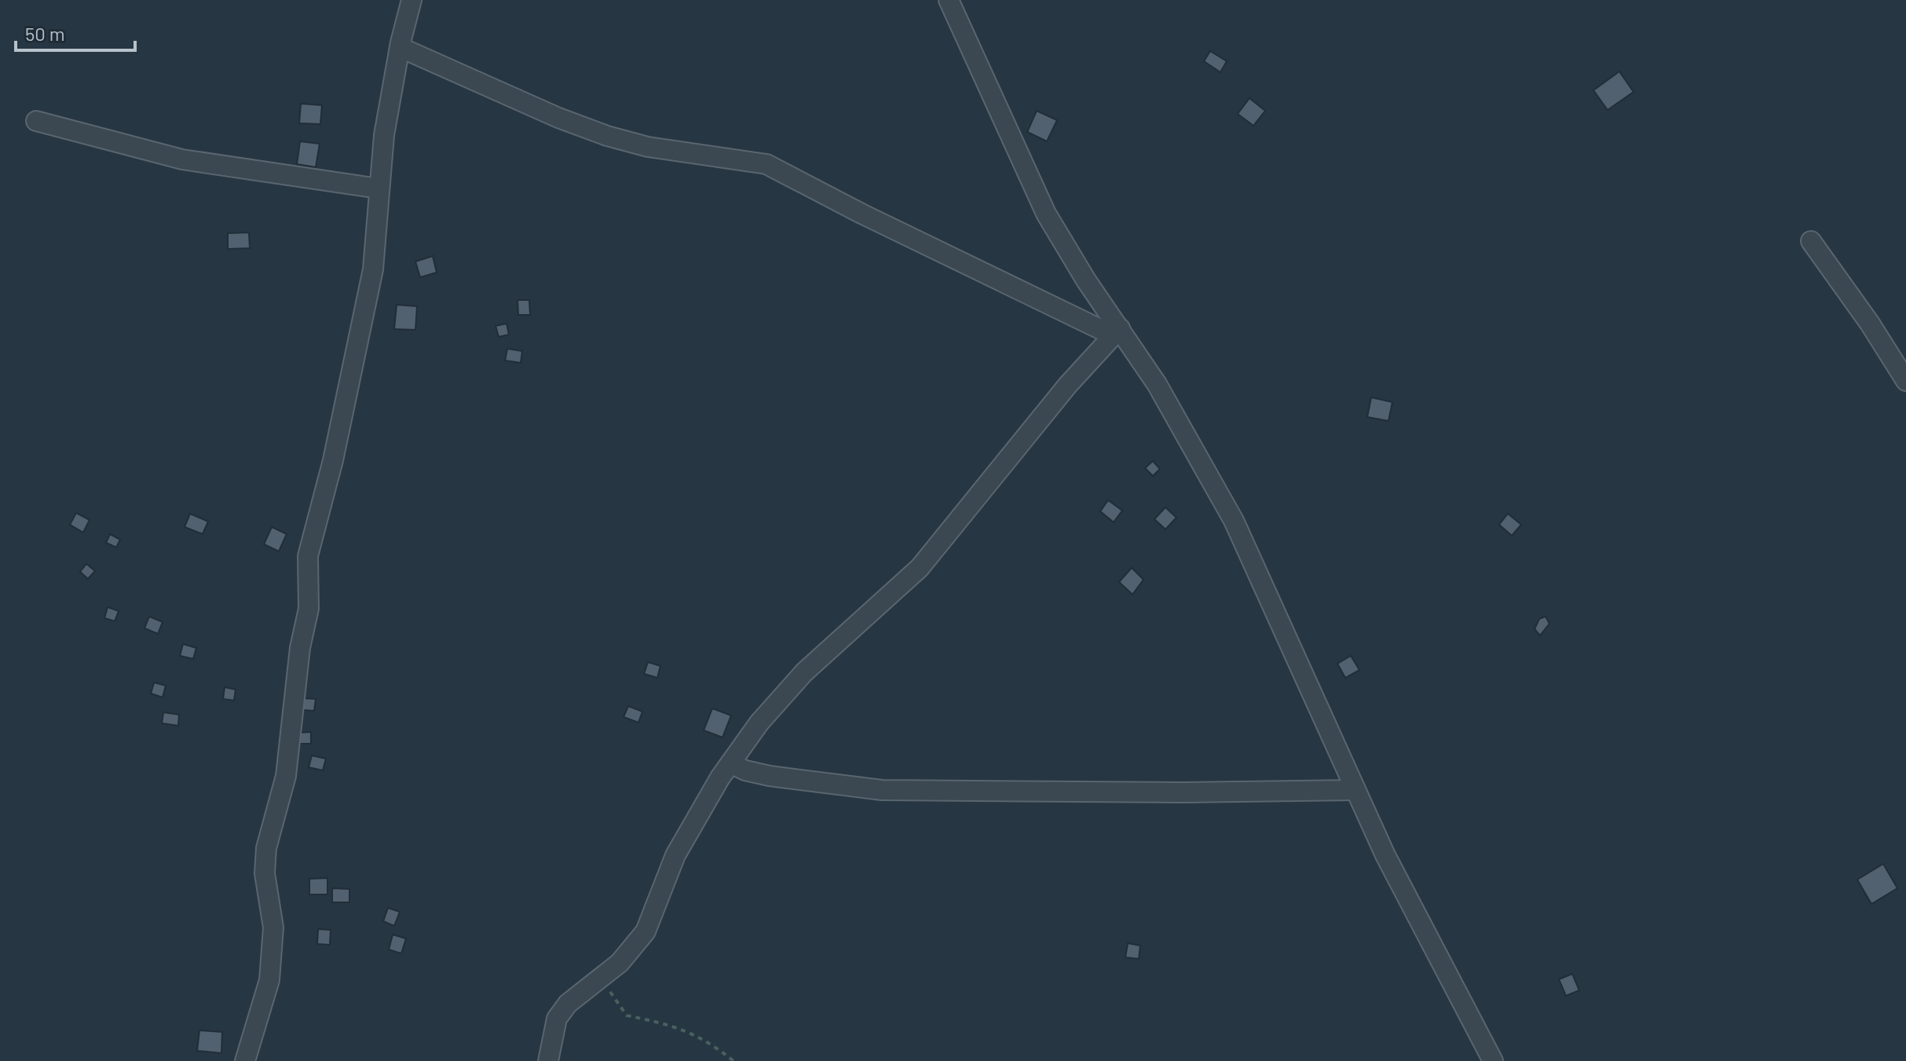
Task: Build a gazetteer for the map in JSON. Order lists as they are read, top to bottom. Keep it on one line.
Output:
{"scale_bar":"50 m"}
